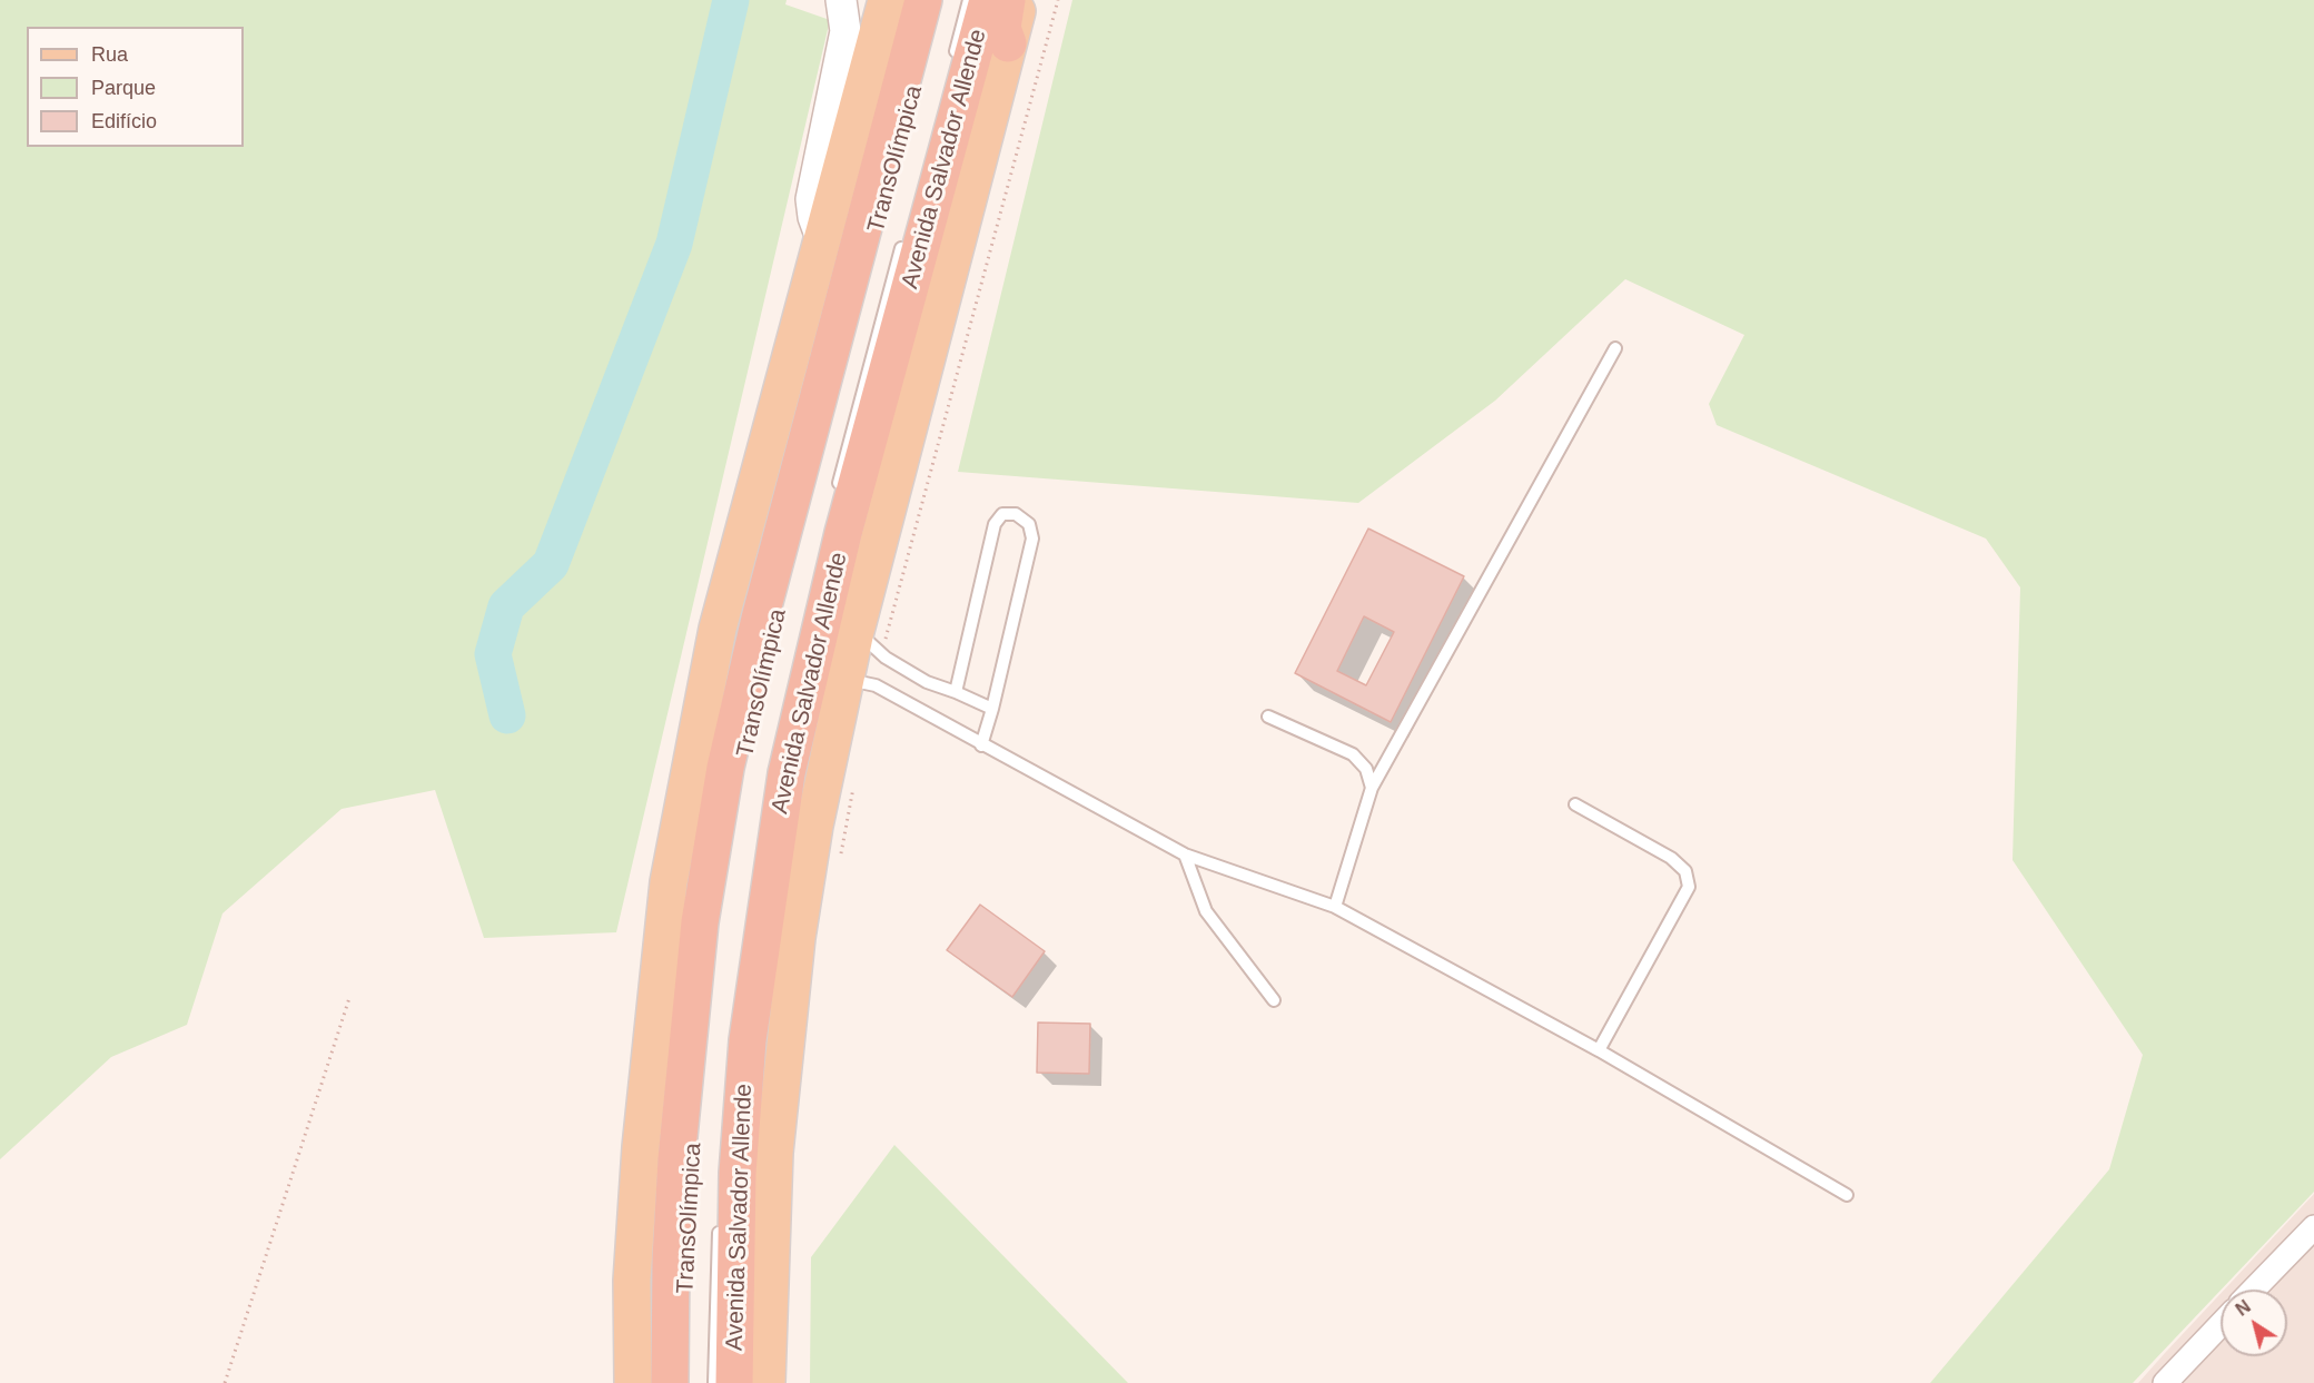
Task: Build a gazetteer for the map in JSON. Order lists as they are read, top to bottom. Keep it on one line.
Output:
{"streets":{"highway":["Avenida Salvador Allende"],"lane":["TransOlímpica"]},"legend":["Rua","Parque","Edifício"],"north":"top left"}
